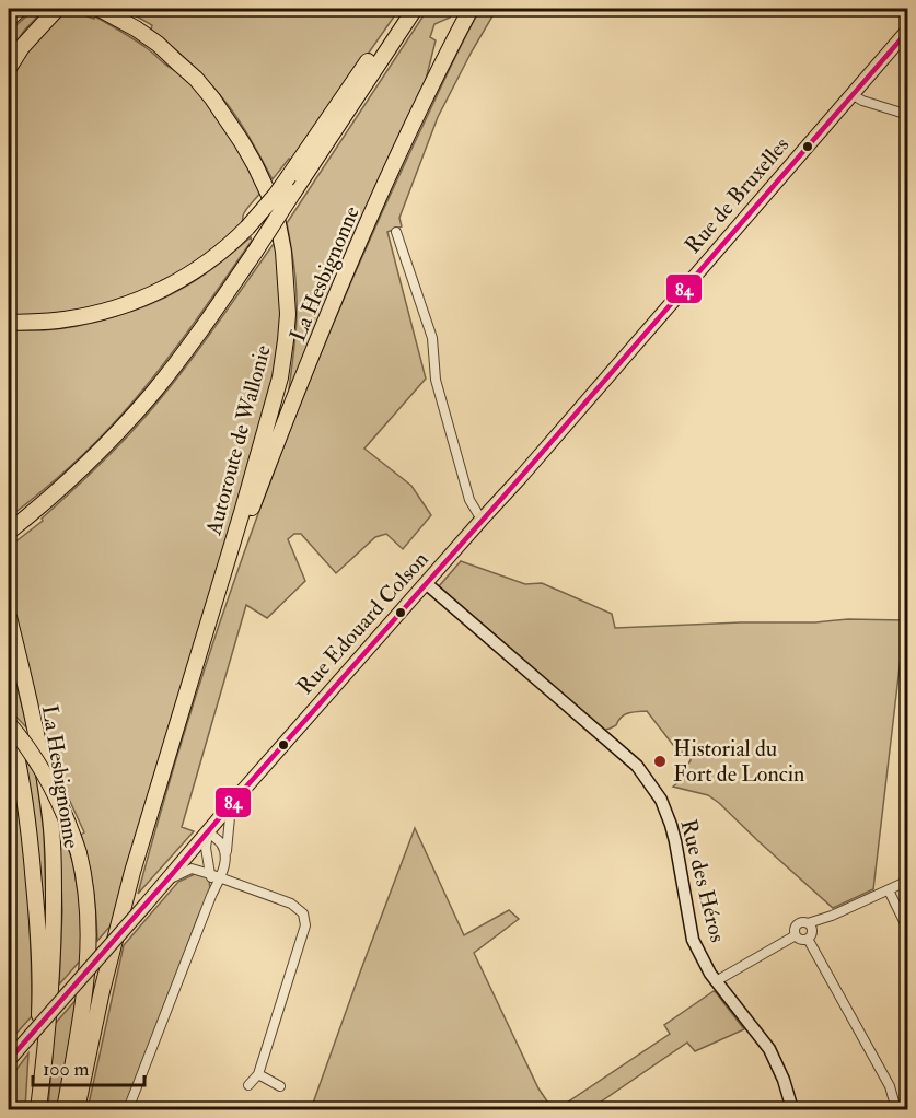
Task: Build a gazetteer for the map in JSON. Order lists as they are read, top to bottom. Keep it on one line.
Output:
{"streets":{"highway":["La Hesbignonne","Autoroute de Wallonie"],"main road":["Rue de Bruxelles","Rue Edouard Colson"],"street":["Rue des Héros"]},"crossings":[["Rue de Bruxelles","Rue Edouard Colson"],["La Hesbignonne","Autoroute de Wallonie"],["Rue Edouard Colson","Rue des Héros"]],"places":["Historial du Fort de Loncin"],"lines":["transit line 84"],"scale_bar":"100 m"}
